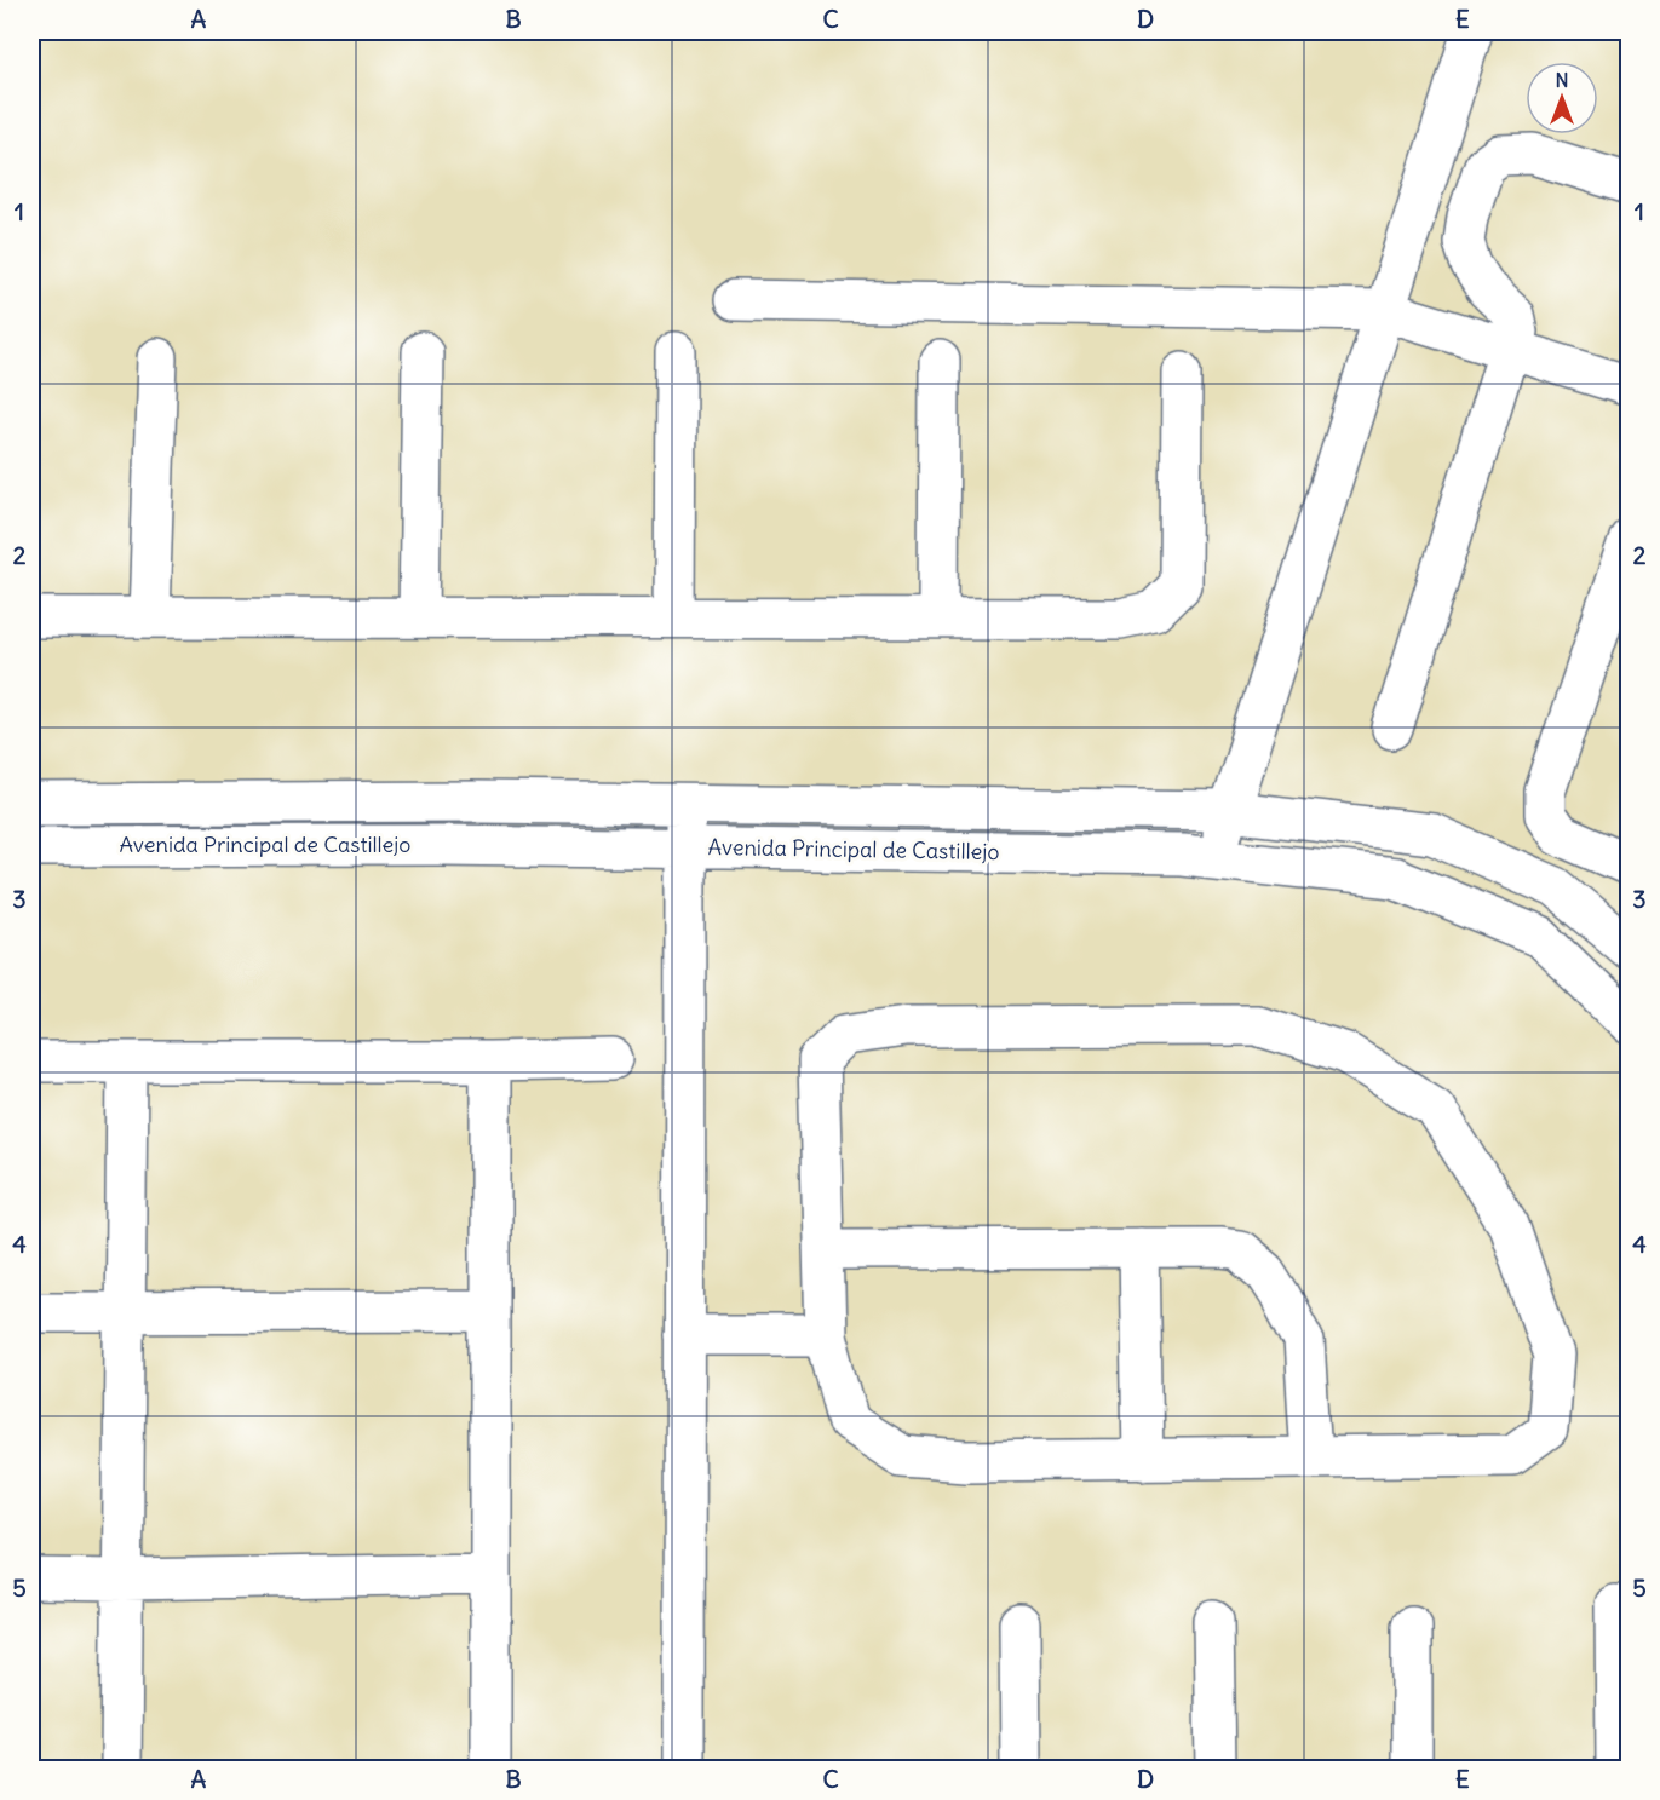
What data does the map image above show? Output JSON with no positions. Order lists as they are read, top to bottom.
{
  "streets": {
    "street": ["Avenida Principal de Castillejo"]
  },
  "north": "top",
  "grid": {
    "columns": [
      "A",
      "B",
      "C",
      "D",
      "E"
    ],
    "rows": [
      "1",
      "2",
      "3",
      "4",
      "5"
    ]
  }
}
